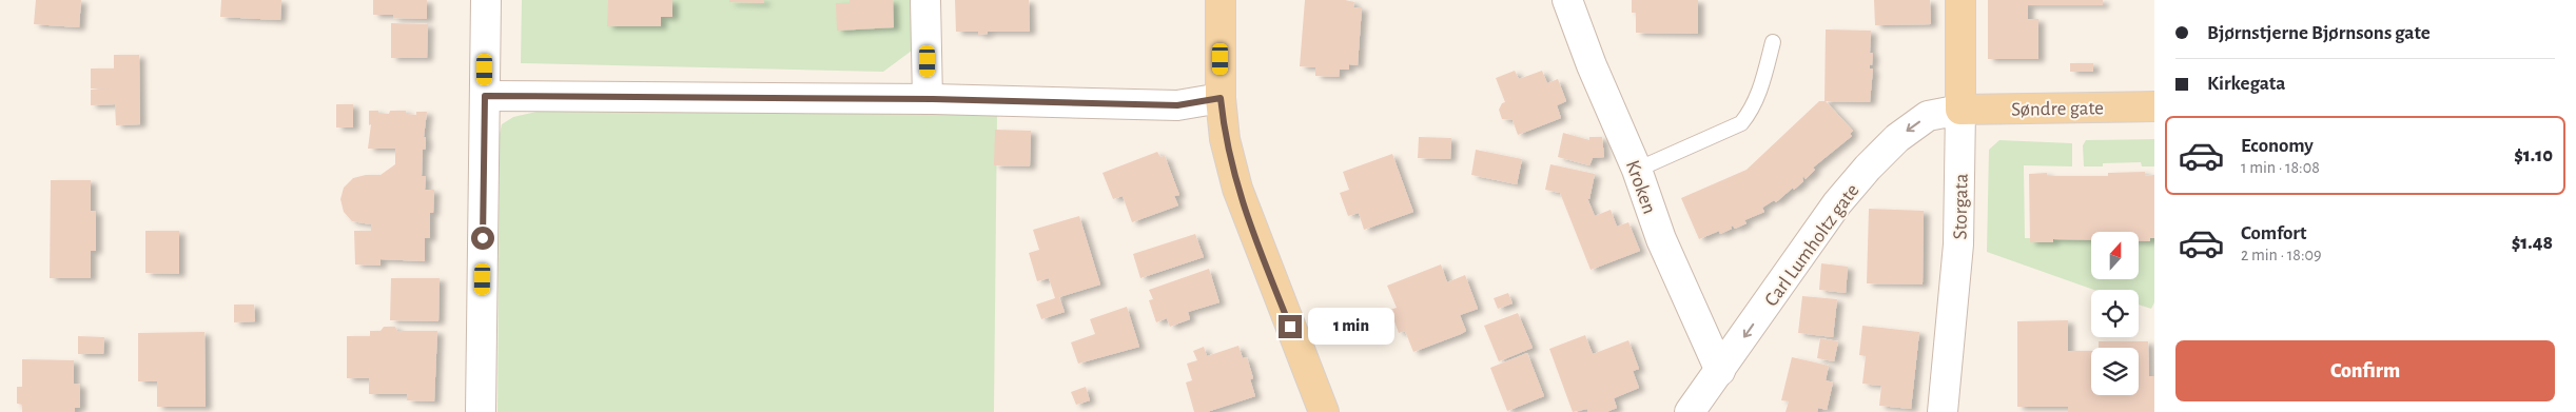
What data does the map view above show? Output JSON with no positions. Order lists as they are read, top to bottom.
{
  "streets": {
    "main road": ["Søndre gate", "Storgata"],
    "street": ["Kroken", "Carl Lumholtz gate"]
  },
  "crossings": [
    ["Søndre gate", "Storgata"],
    ["Søndre gate", "Carl Lumholtz gate"],
    ["Kroken", "Carl Lumholtz gate"],
    ["Storgata", "Carl Lumholtz gate"]
  ],
  "one_way": ["Carl Lumholtz gate"],
  "north": "top",
  "page": {
    "banner": ["Bjørnstjerne Bjørnsons gate", "Kirkegata"],
    "list": [
      {
        "name": "Economy",
        "note": "1 min · 18:08",
        "value": "$1.10"
      },
      {
        "name": "Comfort",
        "note": "2 min · 18:09",
        "value": "$1.48"
      }
    ],
    "bubble": "1 min",
    "buttons": "Confirm"
  }
}
